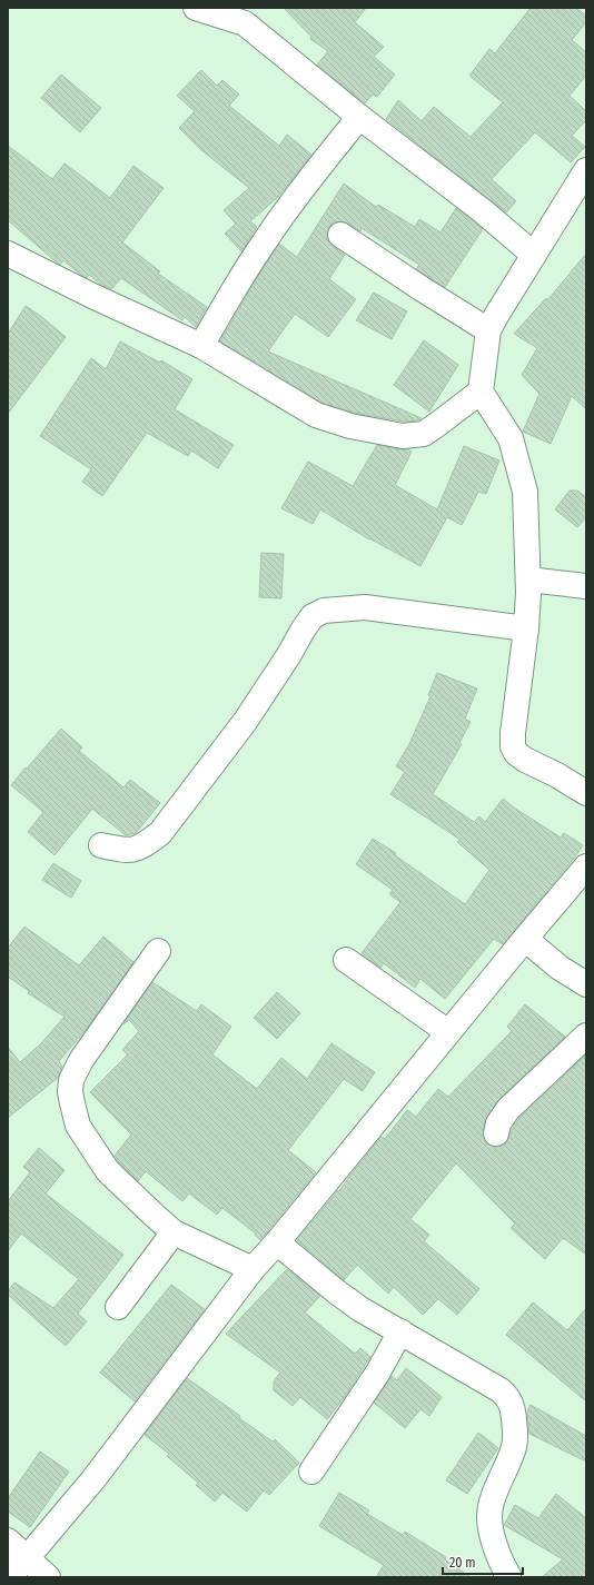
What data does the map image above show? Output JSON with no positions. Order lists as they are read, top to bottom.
{
  "scale_bar": "20 m"
}
